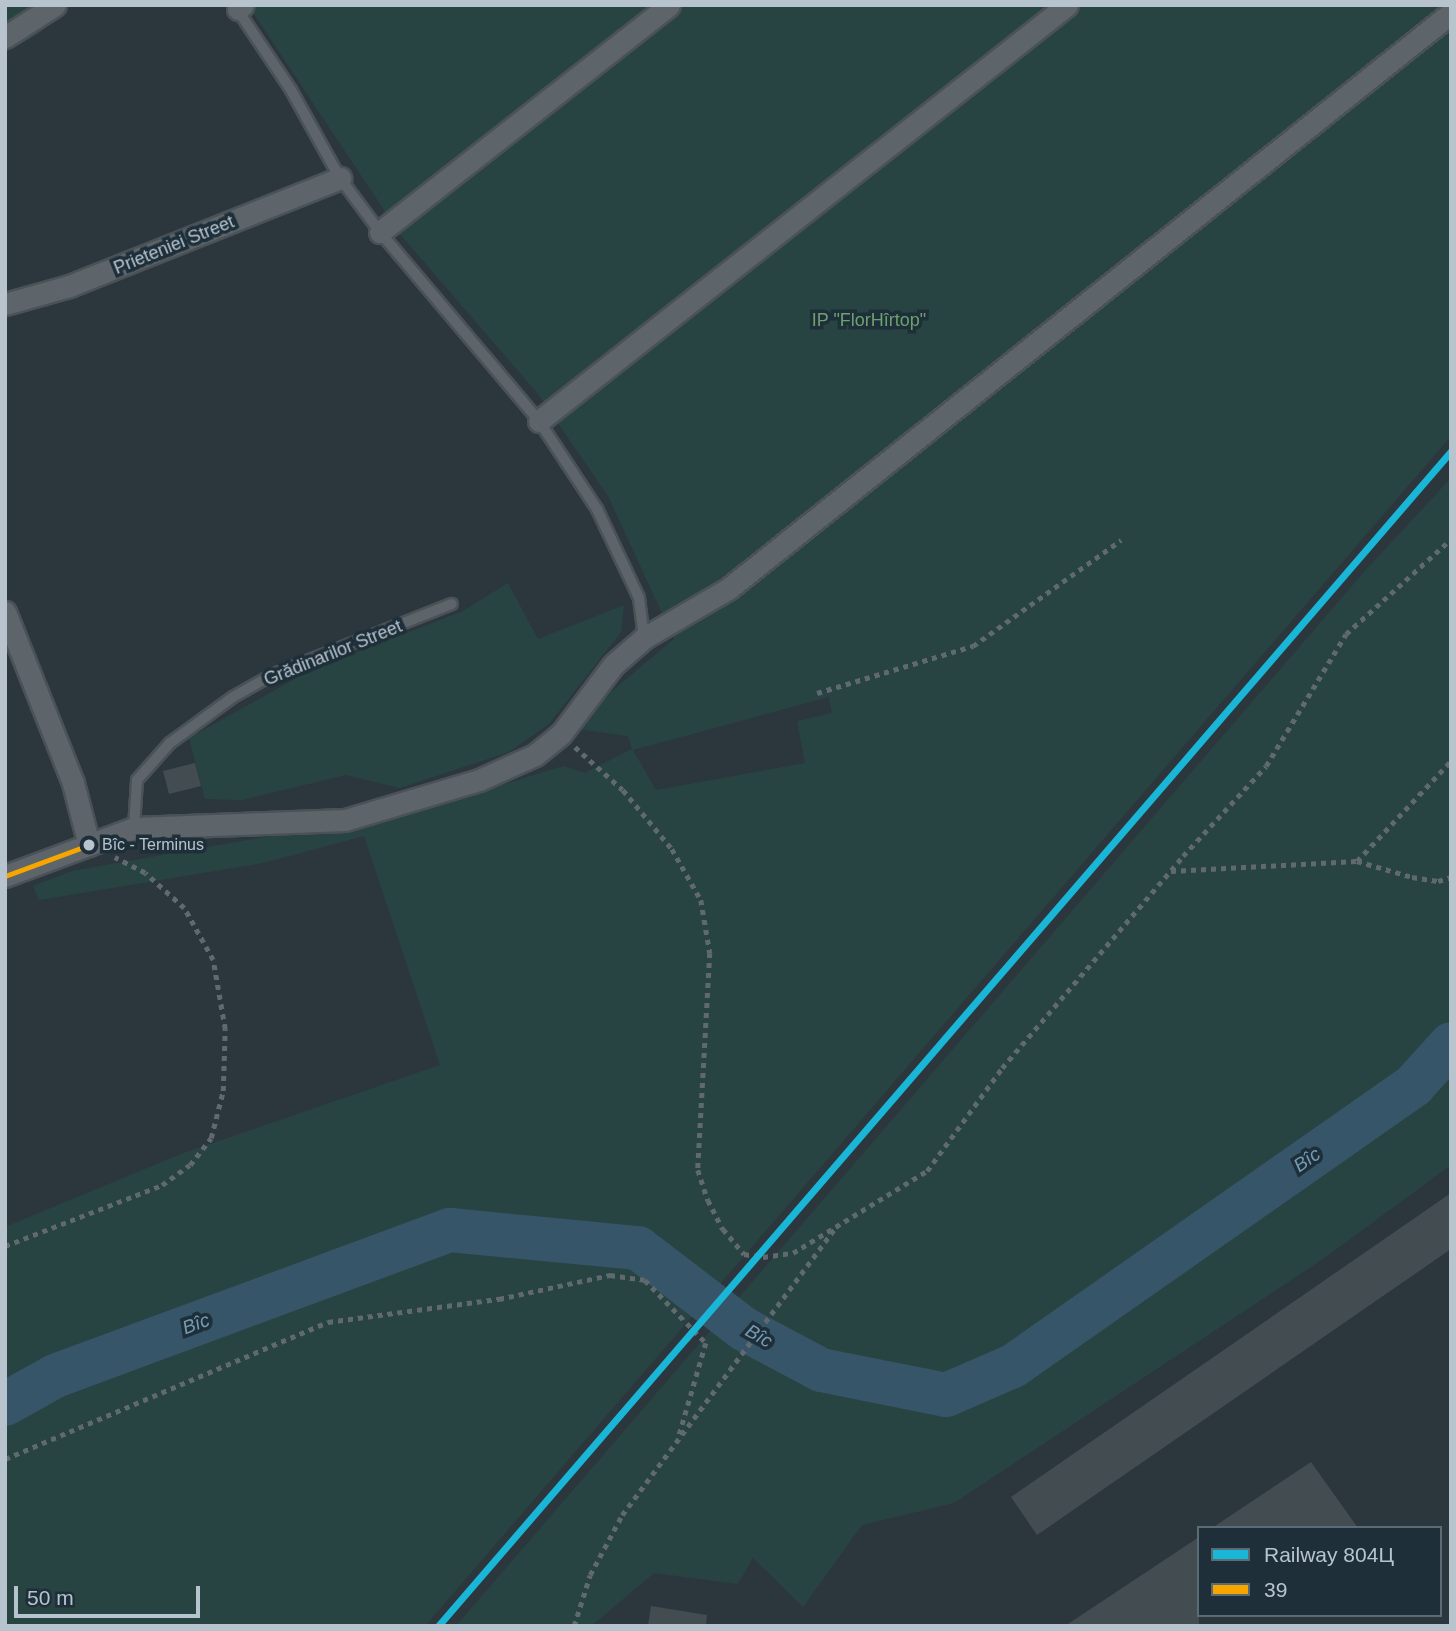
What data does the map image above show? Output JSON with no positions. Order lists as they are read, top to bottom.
{
  "streets": {
    "street": ["Prieteniei Street"],
    "lane": ["Grădinarilor Street"]
  },
  "water": ["Bîc"],
  "parks": ["IP \"FlorHîrtop\""],
  "places": ["Bîc - Terminus"],
  "lines": ["rail line 804Ц", "transit line 39"],
  "legend": ["Railway 804Ц", "39"],
  "scale_bar": "50 m"
}
